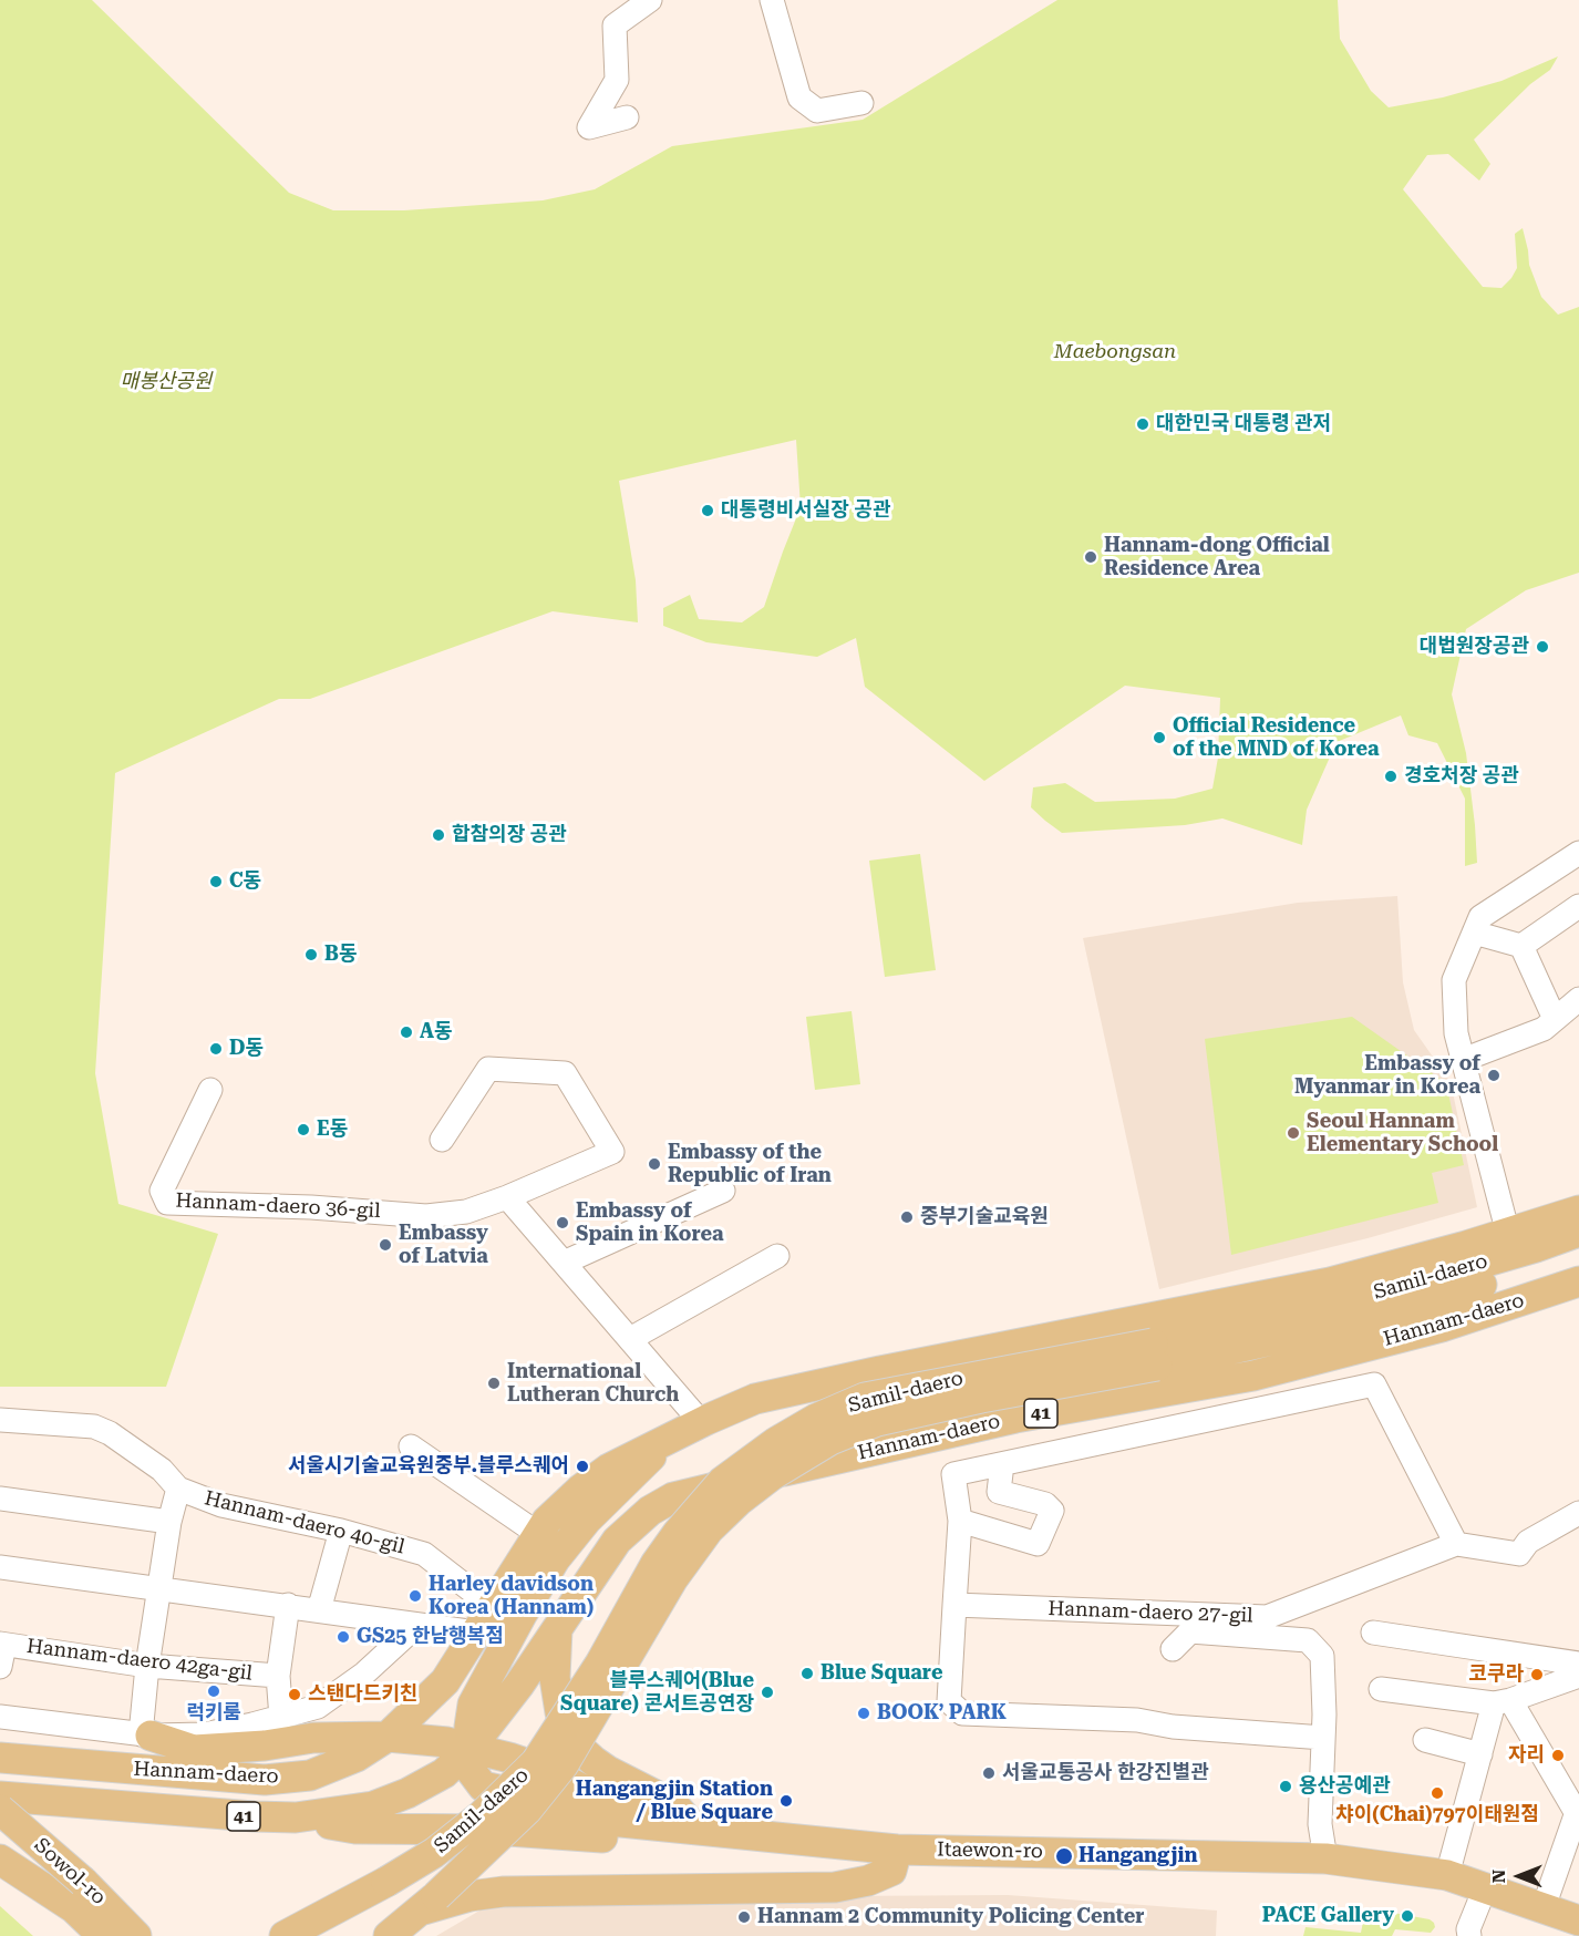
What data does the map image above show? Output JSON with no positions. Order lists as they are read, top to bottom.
{
  "streets": {
    "main road": [
      "Samil-daero",
      "Hannam-daero",
      "41",
      "Itaewon-ro",
      "Sowol-ro"
    ],
    "street": [
      "Hannam-daero 36-gil",
      "Hannam-daero 40-gil",
      "Hannam-daero 27-gil",
      "Hannam-daero 42ga-gil"
    ]
  },
  "crossings": [
    ["Hannam-daero", "Hannam-daero 40-gil"],
    ["Hannam-daero", "Itaewon-ro"]
  ],
  "parks": ["Maebongsan", "매봉산공원"],
  "places": [
    "대한민국 대통령 관저",
    "대통령비서실장 공관",
    "Hannam-dong Official Residence Area",
    "대법원장공관",
    "Official Residence of the MND of Korea",
    "경호처장 공관",
    "합참의장 공관",
    "C동",
    "B동",
    "A동",
    "D동",
    "Embassy of Myanmar in Korea",
    "E동",
    "Seoul Hannam Elementary School",
    "Embassy of the Republic of Iran",
    "중부기술교육원",
    "Embassy of Spain in Korea",
    "Embassy of Latvia",
    "International Lutheran Church",
    "서울시기술교육원중부.블루스퀘어",
    "Harley davidson Korea (Hannam)",
    "GS25 한남행복점",
    "Blue Square",
    "코쿠라",
    "럭키룸",
    "블루스퀘어(Blue Square) 콘서트공연장",
    "스탠다드키친",
    "BOOK’ PARK",
    "자리",
    "서울교통공사 한강진별관",
    "용산공예관",
    "챠이(Chai)797이태원점",
    "Hangangjin Station / Blue Square",
    "Hangangjin",
    "PACE Gallery",
    "Hannam 2 Community Policing Center"
  ],
  "north": "left"
}
